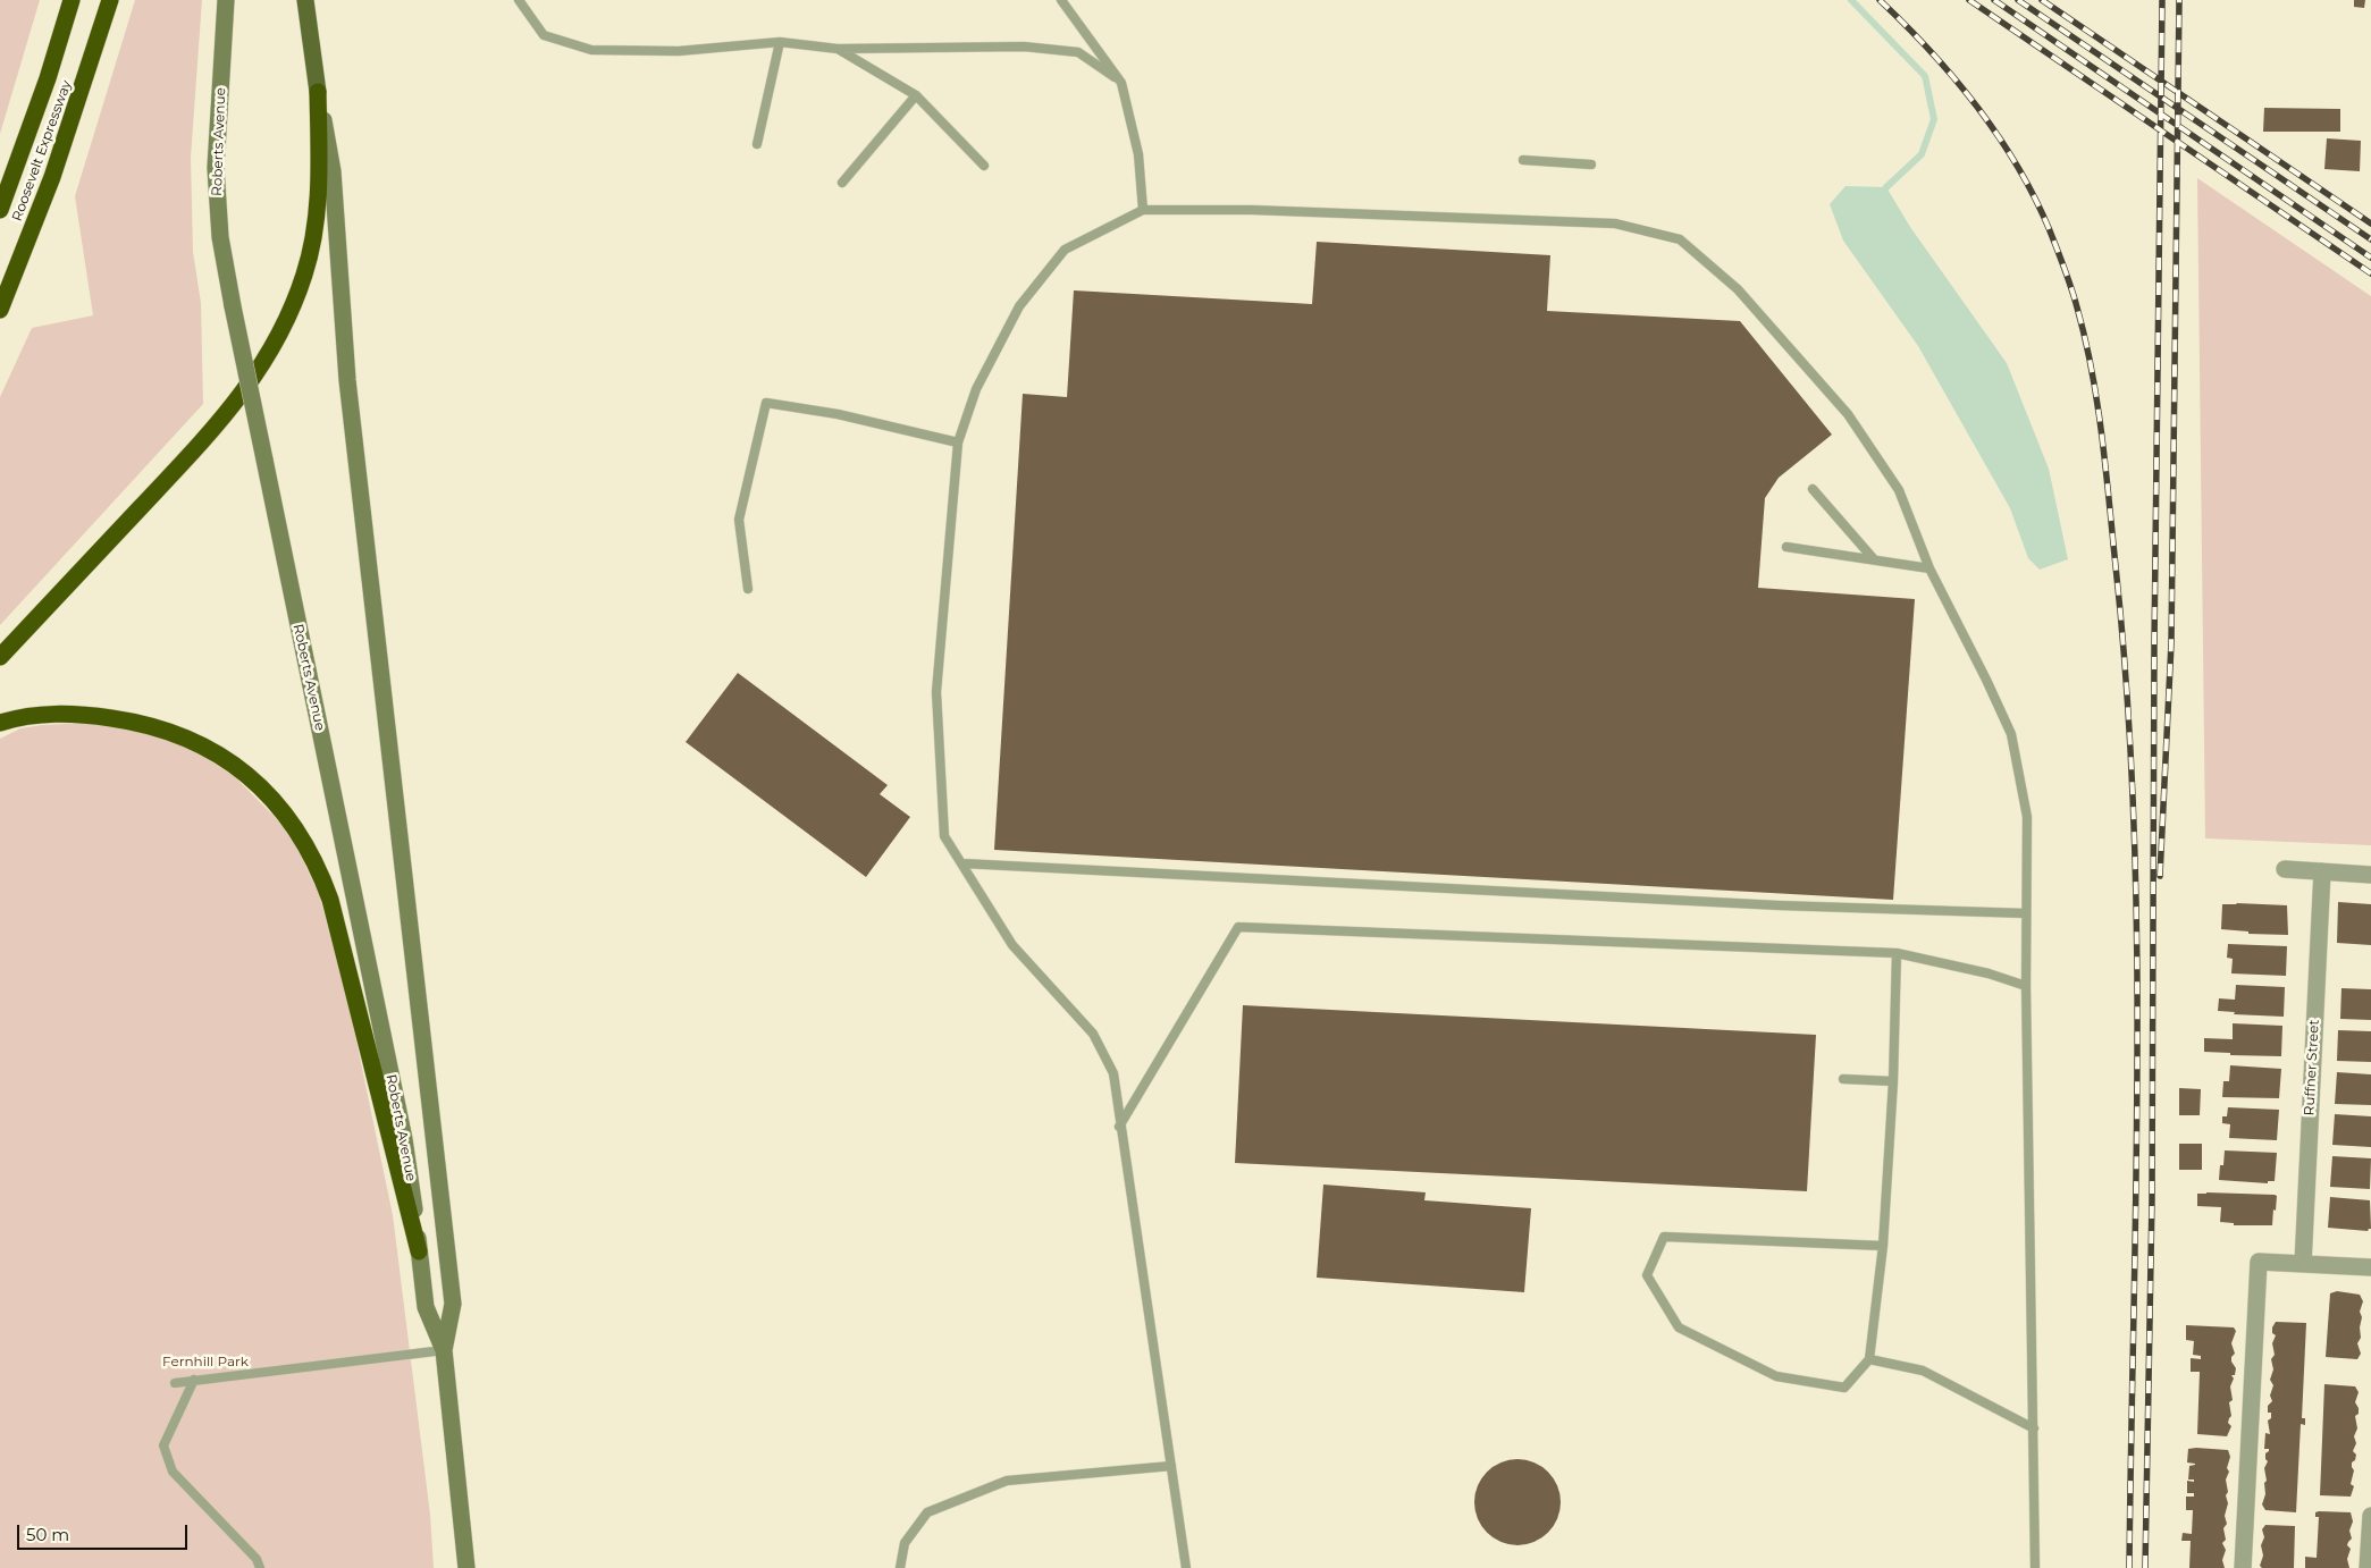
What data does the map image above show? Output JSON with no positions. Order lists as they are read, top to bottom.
{
  "streets": {
    "highway": ["Roosevelt Expressway"],
    "main road": ["Roberts Avenue"],
    "street": ["Ruffner Street"]
  },
  "parks": ["Fernhill Park"],
  "scale_bar": "50 m"
}
